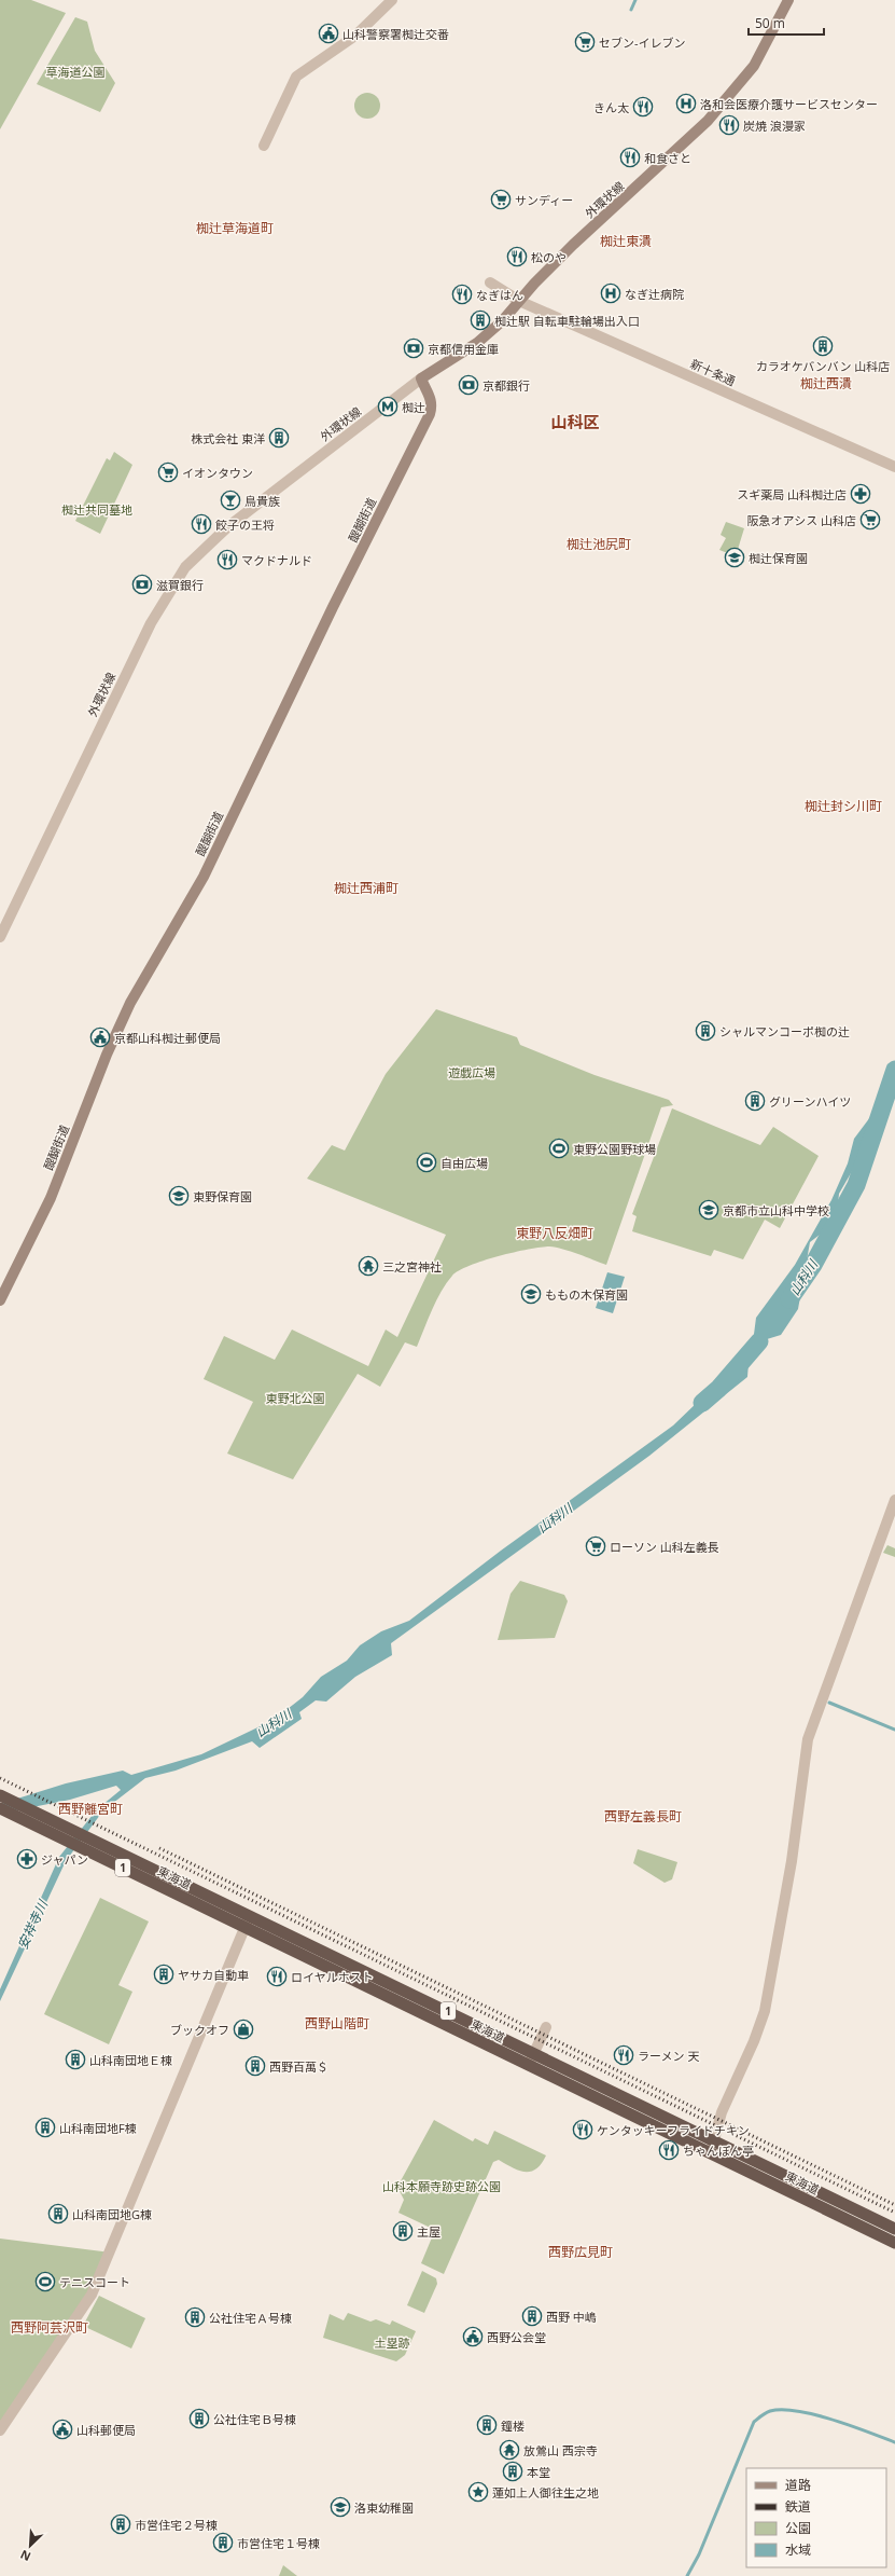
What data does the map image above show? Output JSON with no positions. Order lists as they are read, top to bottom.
{
  "streets": {
    "highway": ["1", "東海道"],
    "main road": ["外環状線", "醍醐街道"],
    "street": ["新十条通"]
  },
  "crossings": [
    ["外環状線", "新十条通"],
    ["外環状線", "醍醐街道"]
  ],
  "districts": [
    "椥辻草海道町",
    "椥辻東潰",
    "椥辻西潰",
    "山科区",
    "椥辻池尻町",
    "椥辻封シ川町",
    "椥辻西浦町",
    "東野八反畑町",
    "西野離宮町",
    "西野左義長町",
    "西野山階町",
    "西野広見町",
    "西野阿芸沢町"
  ],
  "water": ["山科川", "安祥寺川"],
  "parks": [
    "草海道公園",
    "椥辻共同墓地",
    "遊戯広場",
    "東野北公園",
    "山科本願寺跡史跡公園",
    "土塁跡"
  ],
  "places": {
    "public building": [
      "山科警察署椥辻交番",
      "京都山科椥辻郵便局",
      "西野公会堂",
      "山科郵便局"
    ],
    "supermarket": [
      "セブン-イレブン",
      "サンディー",
      "イオンタウン",
      "阪急オアシス 山科店",
      "ローソン 山科左義長"
    ],
    "hospital": ["洛和会医療介護サービスセンター", "なぎ辻病院"],
    "restaurant": [
      "きん太",
      "炭焼 浪漫家",
      "和食さと",
      "松のや",
      "なぎはん",
      "餃子の王将",
      "マクドナルド",
      "ロイヤルホスト",
      "ラーメン 天",
      "ケンタッキーフライドチキン",
      "ちゃんぽん亭"
    ],
    "building": [
      "椥辻駅 自転車駐輪場出入口",
      "カラオケバンバン 山科店",
      "株式会社 東洋",
      "シャルマンコーポ椥の辻",
      "グリーンハイツ",
      "ヤサカ自動車",
      "山科南団地Ｅ棟",
      "西野百萬＄",
      "山科南団地F棟",
      "山科南団地G棟",
      "主屋",
      "西野 中嶋",
      "公社住宅Ａ号棟",
      "公社住宅Ｂ号棟",
      "鐘楼",
      "本堂",
      "市営住宅２号棟",
      "市営住宅１号棟"
    ],
    "bank": ["京都信用金庫", "京都銀行", "滋賀銀行"],
    "metro station": ["椥辻"],
    "pharmacy": ["スギ薬局 山科椥辻店", "ジャパン"],
    "bar": ["鳥貴族"],
    "school or university": [
      "椥辻保育園",
      "東野保育園",
      "京都市立山科中学校",
      "ももの木保育園",
      "洛東幼稚園"
    ],
    "sports": ["東野公園野球場", "自由広場", "テニスコート"],
    "temple": ["三之宮神社", "放鶯山 西宗寺"],
    "shop": ["ブックオフ"],
    "place": ["蓮如上人御往生之地"]
  },
  "legend": [
    "道路",
    "鉄道",
    "公園",
    "水域"
  ],
  "scale_bar": "50 m",
  "north": "bottom left"
}
